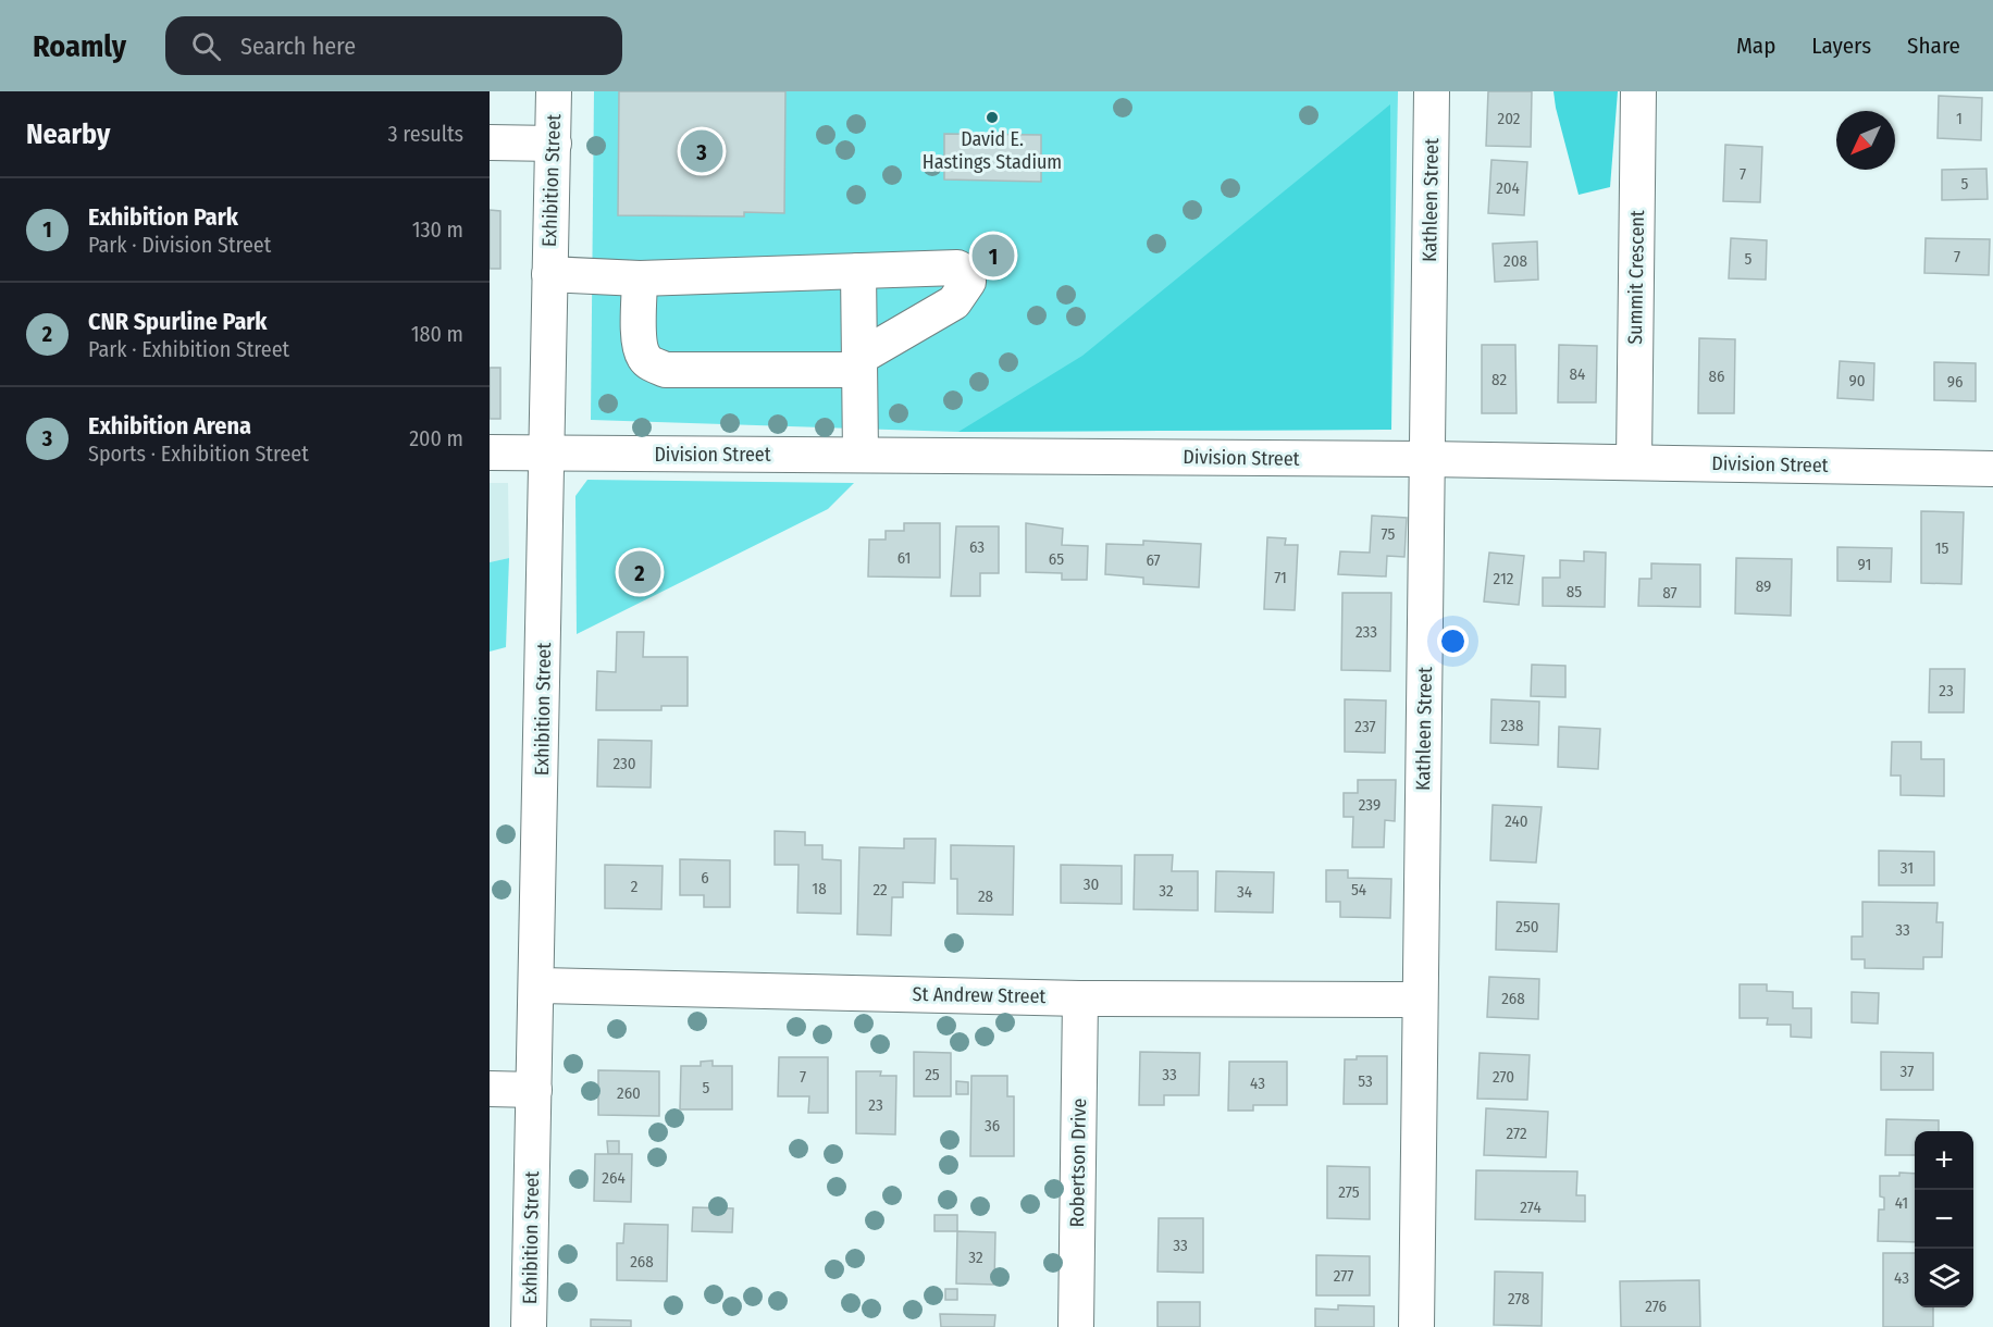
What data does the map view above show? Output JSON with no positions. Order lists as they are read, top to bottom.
{
  "streets": {
    "street": [
      "Exhibition Street",
      "Kathleen Street",
      "Summit Crescent",
      "Division Street",
      "St Andrew Street",
      "Robertson Drive"
    ]
  },
  "crossings": [
    ["Exhibition Street", "Division Street"],
    ["Exhibition Street", "St Andrew Street"],
    ["Kathleen Street", "Division Street"],
    ["Kathleen Street", "St Andrew Street"],
    ["Summit Crescent", "Division Street"],
    ["St Andrew Street", "Robertson Drive"]
  ],
  "places": ["David E. Hastings Stadium"],
  "house_numbers": [
    "202",
    "1",
    "7",
    "5",
    "204",
    "7",
    "5",
    "208",
    "84",
    "86",
    "82",
    "90",
    "96",
    "75",
    "63",
    "15",
    "61",
    "65",
    "67",
    "91",
    "71",
    "212",
    "89",
    "85",
    "87",
    "233",
    "23",
    "238",
    "237",
    "230",
    "239",
    "240",
    "31",
    "6",
    "30",
    "2",
    "18",
    "22",
    "54",
    "32",
    "34",
    "28",
    "250",
    "33",
    "268",
    "37",
    "25",
    "33",
    "7",
    "270",
    "53",
    "43",
    "5",
    "260",
    "23",
    "36",
    "272",
    "264",
    "275",
    "41",
    "274",
    "33",
    "32",
    "268",
    "277",
    "43",
    "278",
    "276"
  ],
  "north": "bottom left",
  "page": {
    "header": "Roamly",
    "search": "Search here",
    "nav": ["Map", "Layers", "Share"],
    "heading": ["Nearby", "3 results"],
    "pins": ["3", "1", "2"],
    "list": [
      {
        "mark": "1",
        "name": "Exhibition Park",
        "note": "Park · Division Street",
        "value": "130 m"
      },
      {
        "mark": "2",
        "name": "CNR Spurline Park",
        "note": "Park · Exhibition Street",
        "value": "180 m"
      },
      {
        "mark": "3",
        "name": "Exhibition Arena",
        "note": "Sports · Exhibition Street",
        "value": "200 m"
      }
    ],
    "map_buttons": ["+", "−"]
  }
}
